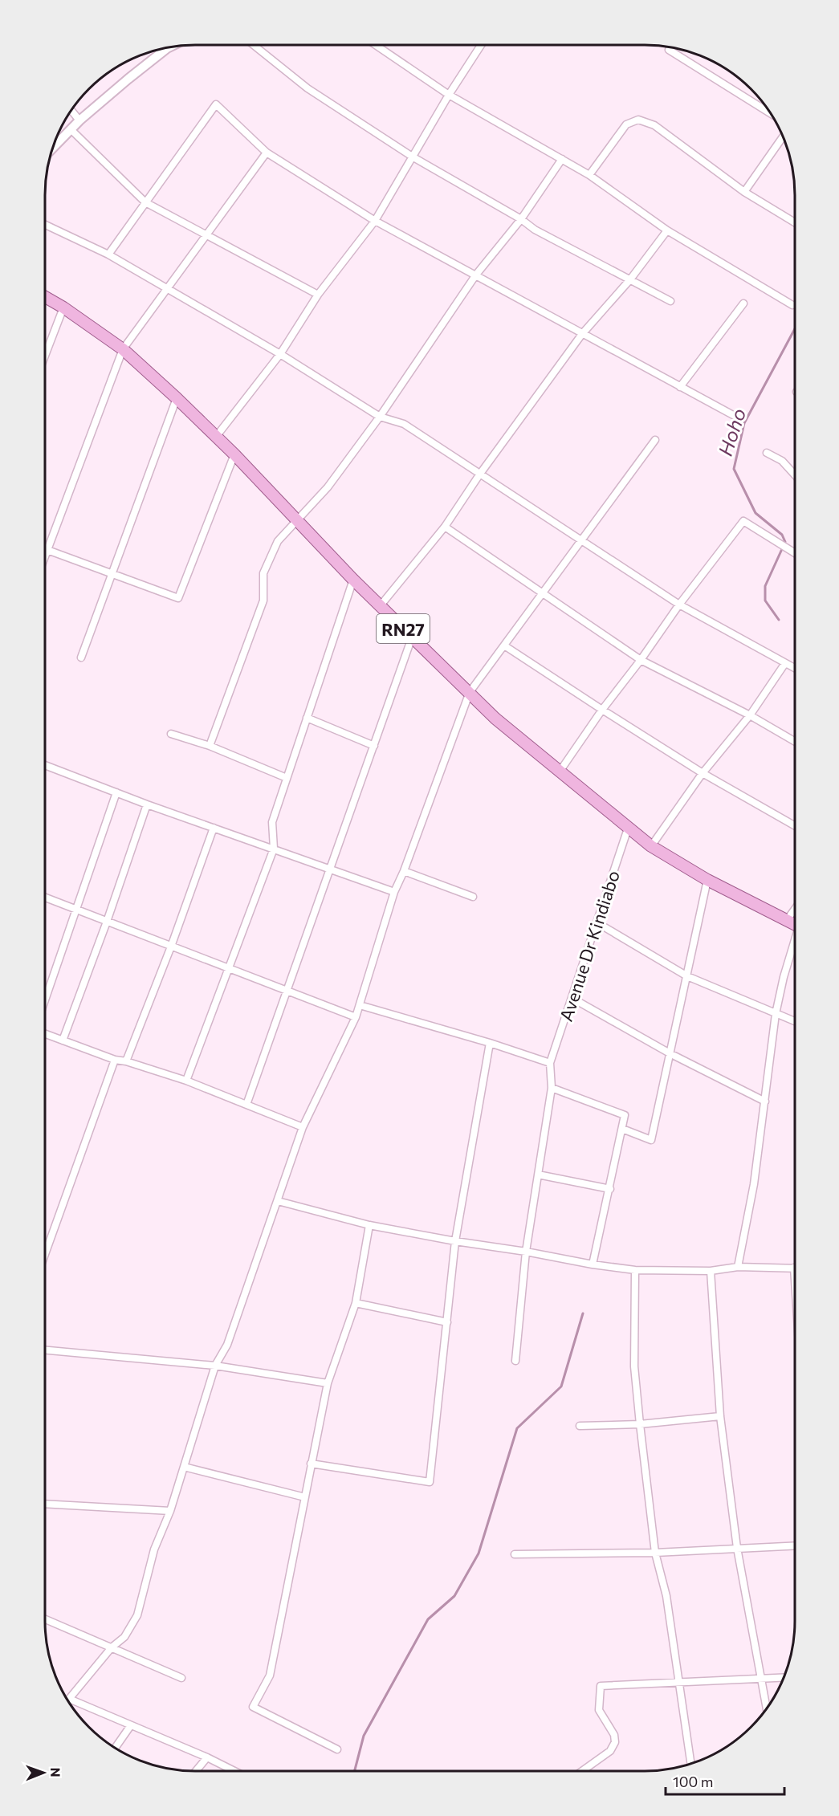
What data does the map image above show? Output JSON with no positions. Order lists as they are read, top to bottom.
{
  "streets": {
    "main road": ["RN27"],
    "street": ["Avenue Dr Kindiabo"]
  },
  "crossings": [
    ["RN27", "Avenue Dr Kindiabo"]
  ],
  "water": ["Hoho"],
  "scale_bar": "100 m",
  "north": "right"
}
